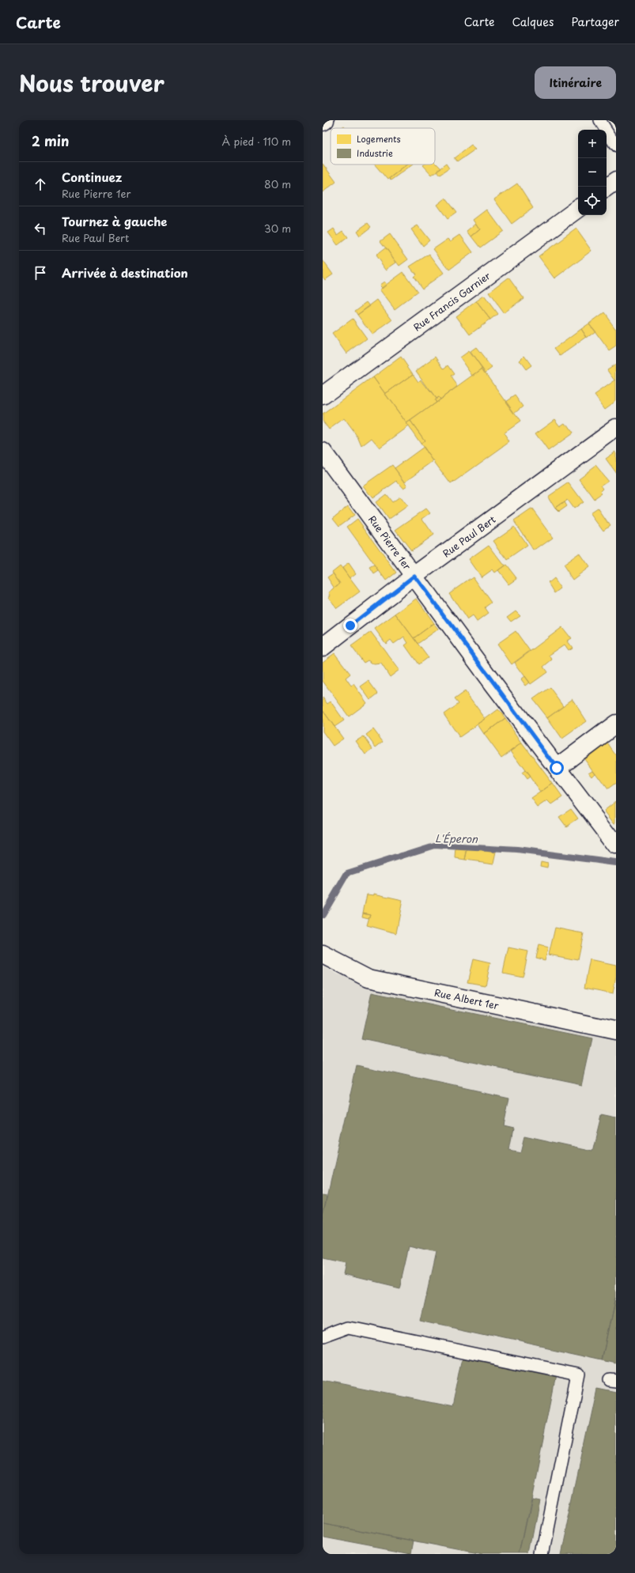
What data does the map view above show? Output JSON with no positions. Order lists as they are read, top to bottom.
{
  "streets": {
    "street": [
      "Rue Francis Garnier",
      "Rue Paul Bert",
      "Rue Pierre 1er",
      "Rue Albert 1er"
    ]
  },
  "crossings": [
    ["Rue Paul Bert", "Rue Pierre 1er"]
  ],
  "water": ["L'Éperon"],
  "legend": ["Logements", "Industrie"],
  "page": {
    "header": "Carte",
    "nav": ["Carte", "Calques", "Partager"],
    "title": "Nous trouver",
    "buttons": "Itinéraire",
    "heading": ["2 min", "À pied · 110 m"],
    "map_buttons": ["+", "−"],
    "list": [
      ["Continuez", "Rue Pierre 1er", "80 m"],
      ["Tournez à gauche", "Rue Paul Bert", "30 m"],
      "Arrivée à destination"
    ]
  }
}
